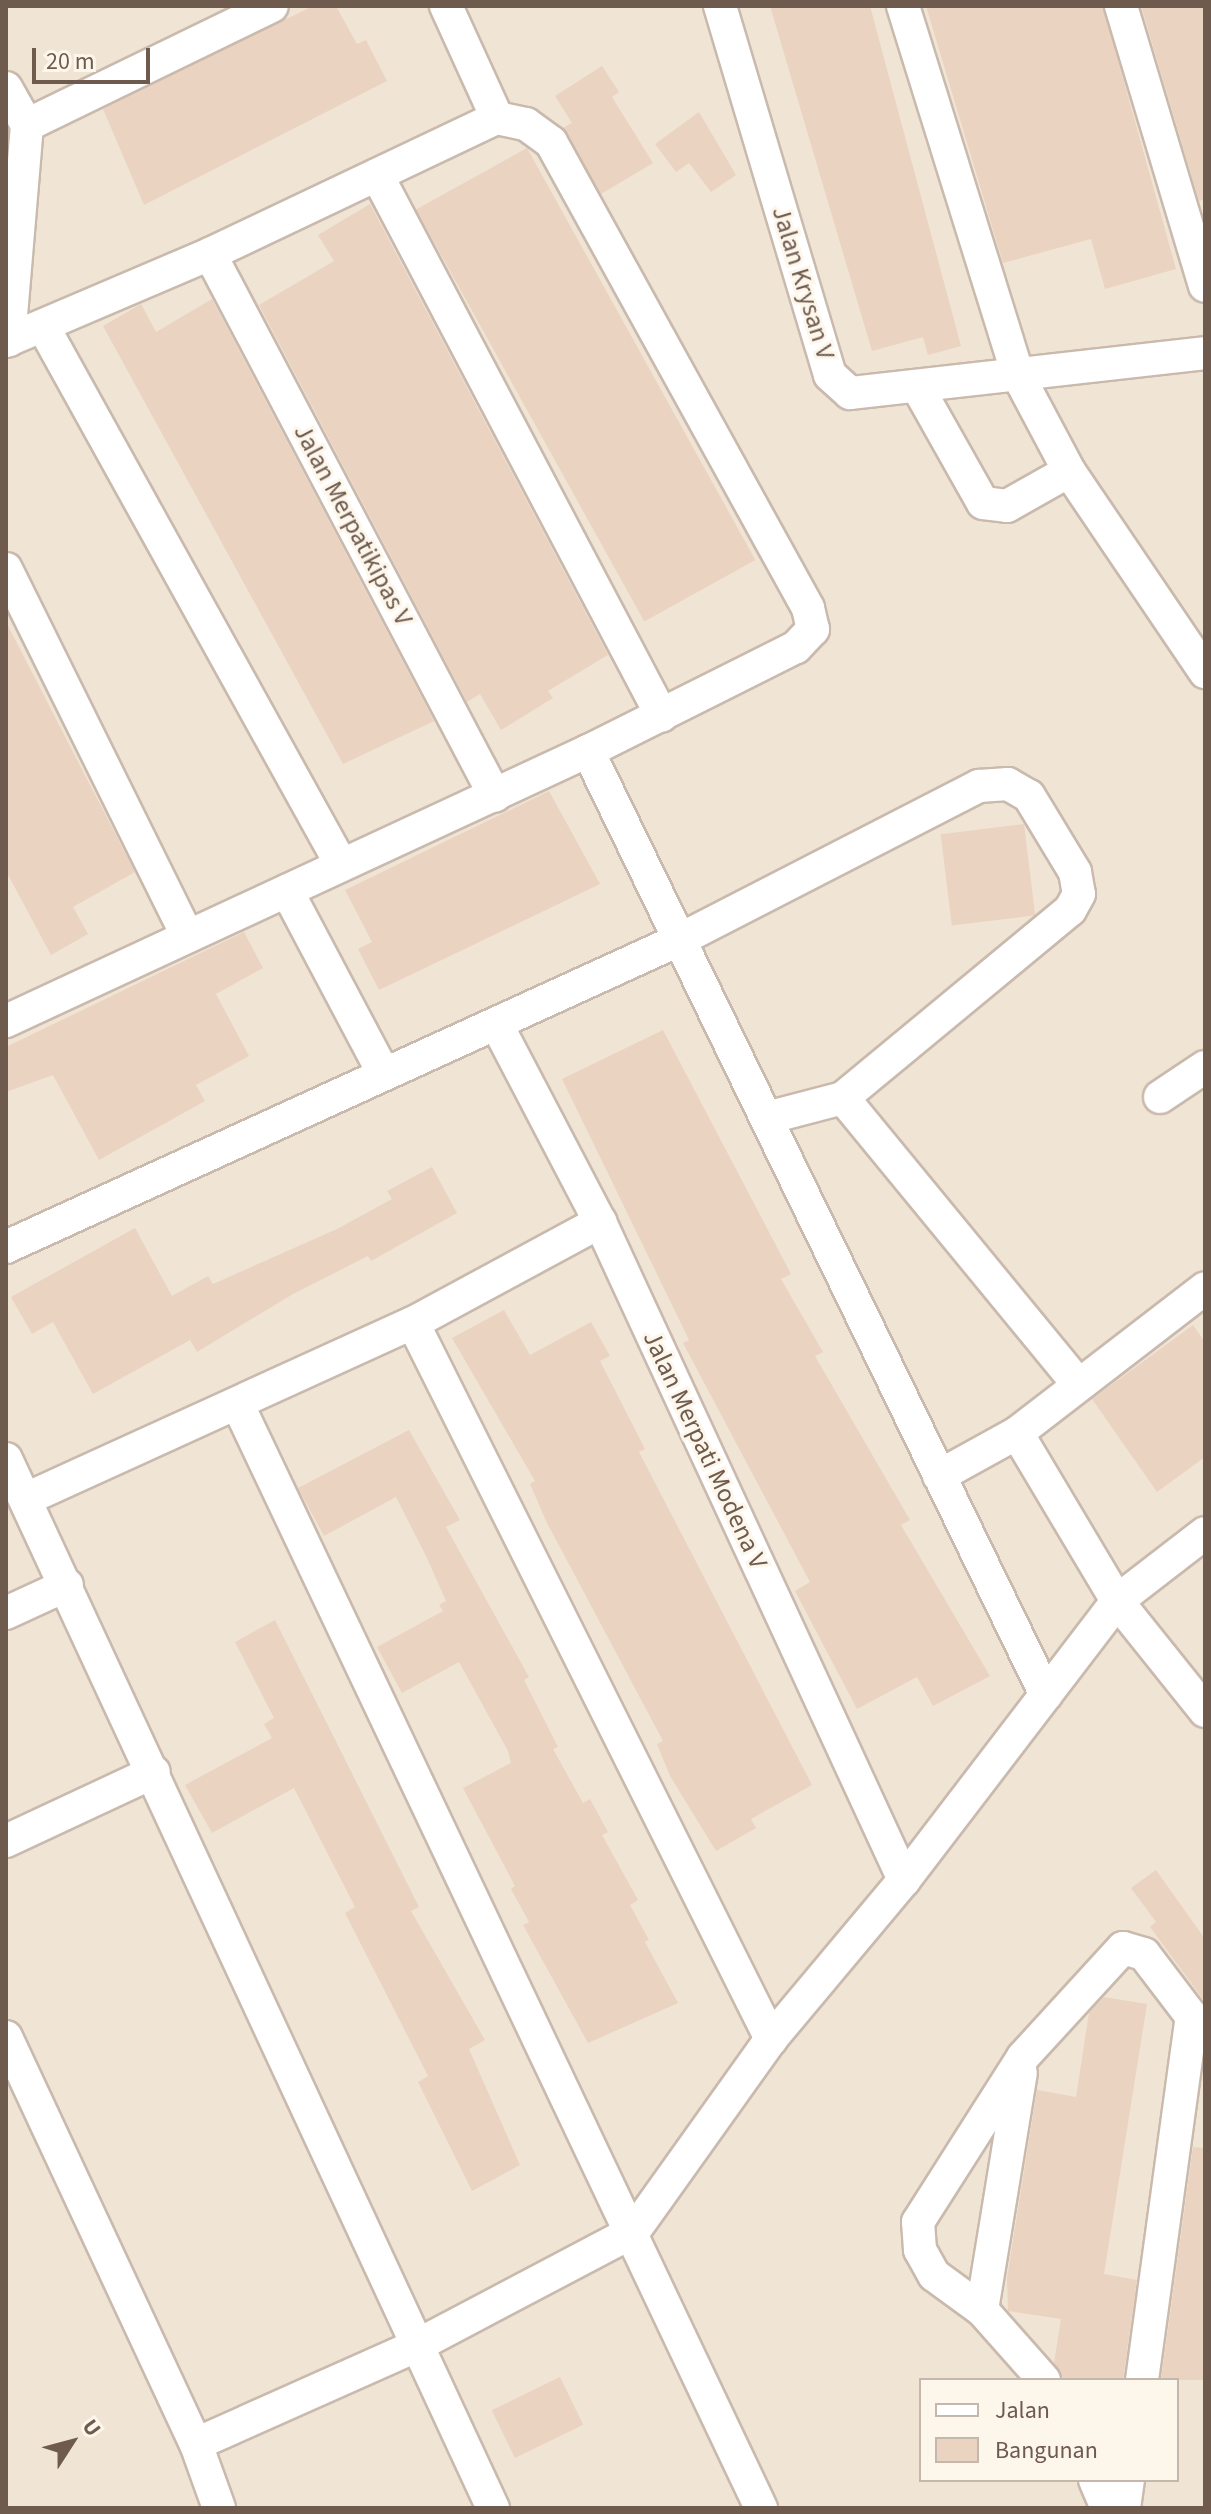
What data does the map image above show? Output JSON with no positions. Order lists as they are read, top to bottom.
{
  "streets": {
    "street": ["Jalan Krysan V", "Jalan Merpatikipas V", "Jalan Merpati Modena V"]
  },
  "legend": ["Jalan", "Bangunan"],
  "scale_bar": "20 m",
  "north": "top right"
}
